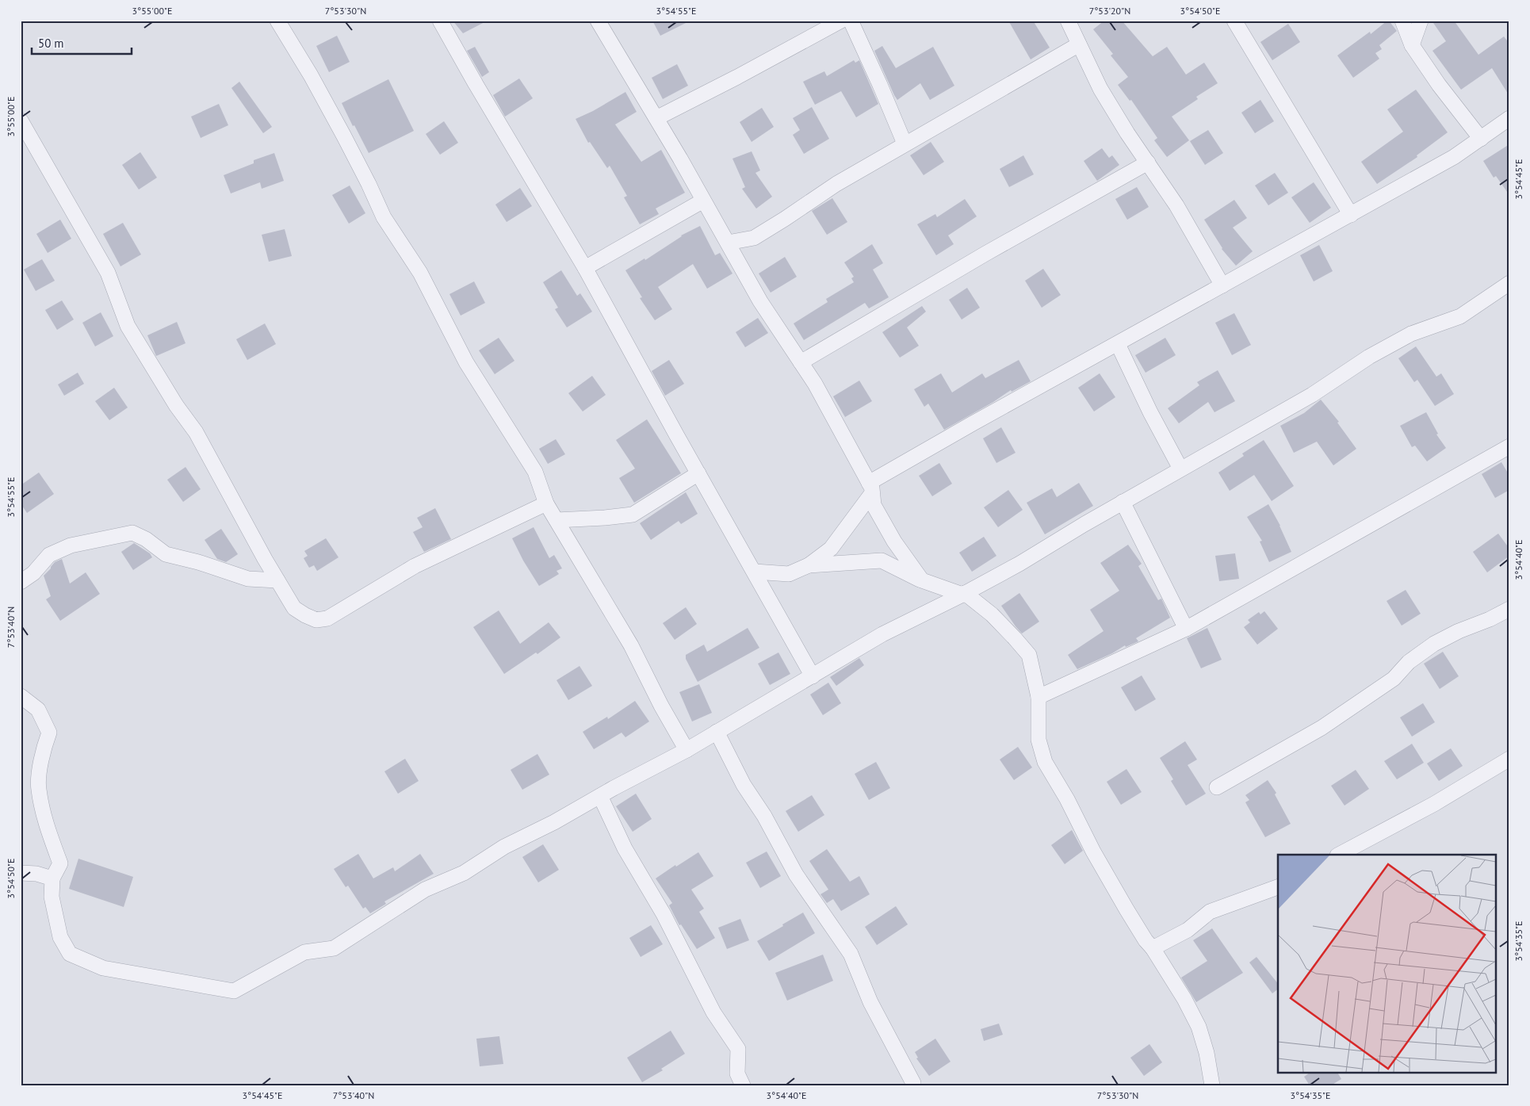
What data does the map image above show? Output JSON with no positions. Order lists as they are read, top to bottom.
{
  "scale_bar": "50 m",
  "coordinates": [
    "3°55'00\"E",
    "7°53'30\"N",
    "3°54'55\"E",
    "7°53'20\"N",
    "3°54'50\"E",
    "3°54'45\"E",
    "3°54'40\"E",
    "7°53'40\"N",
    "3°54'35\"E"
  ]
}
